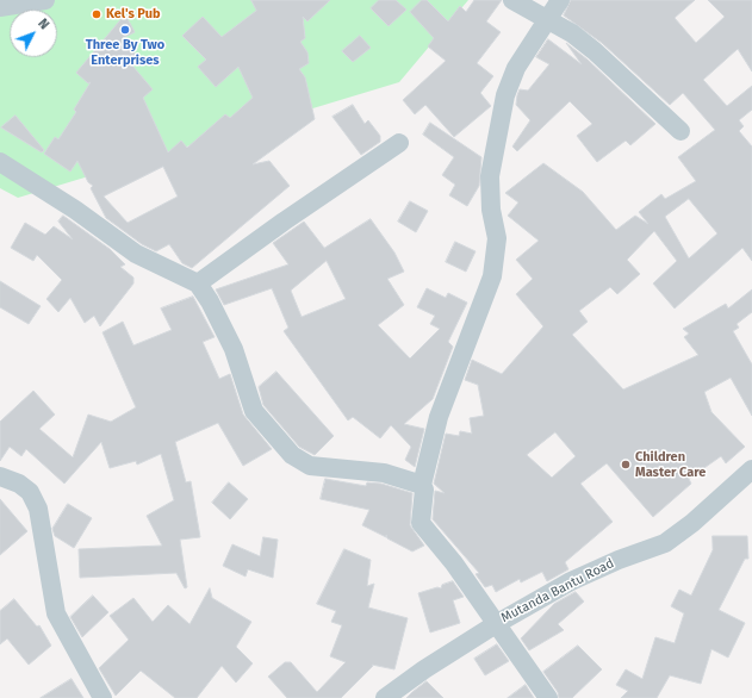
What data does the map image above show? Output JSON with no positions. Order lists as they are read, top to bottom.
{
  "streets": {
    "street": ["Mutanda Bantu Road"]
  },
  "places": ["Kel's Pub", "Three By Two Enterprises", "Children Master Care"],
  "north": "top right"
}
